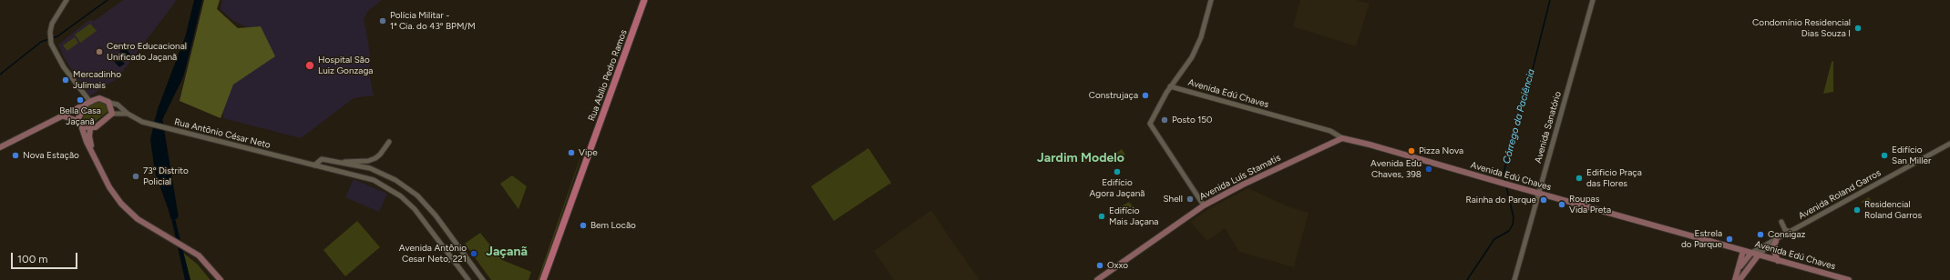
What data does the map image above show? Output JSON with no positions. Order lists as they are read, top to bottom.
{
  "streets": {
    "main road": [
      "Rua Abílio Pedro Ramos",
      "Avenida Edú Chaves",
      "Avenida Luís Stamatis",
      "Avenida Roland Garros"
    ],
    "street": ["Avenida Sanatório", "Rua Antônio César Neto"]
  },
  "crossings": [
    ["Avenida Edú Chaves", "Avenida Sanatório"],
    ["Avenida Edú Chaves", "Avenida Luís Stamatis"],
    ["Avenida Edú Chaves", "Avenida Roland Garros"]
  ],
  "districts": ["Jardim Modelo", "Jaçanã"],
  "water": ["Córrego da Paciência"],
  "places": [
    "Polícia Militar - 1ª Cia. do 43º BPM/M",
    "Condomínio Residencial Dias Souza I",
    "Centro Educacional Unificado Jaçanã",
    "Hospital São Luiz Gonzaga",
    "Mercadinho Julimais",
    "Construjaça",
    "Bella Casa Jaçanã",
    "Posto 150",
    "Pizza Nova",
    "Vipe",
    "Nova Estação",
    "Edifício San Miller",
    "Avenida Edu Chaves, 398",
    "Edifício Agora Jaçanã",
    "73º Distrito Policial",
    "Edificio Praça das Flores",
    "Shell",
    "Rainha do Parque",
    "Roupas Vida Preta",
    "Residencial Roland Garros",
    "Edifício Mais Jaçana",
    "Bem Locão",
    "Consigaz",
    "Estrela do Parque",
    "Avenida Antônio Cesar Neto, 221",
    "Oxxo"
  ],
  "scale_bar": "100 m"
}
